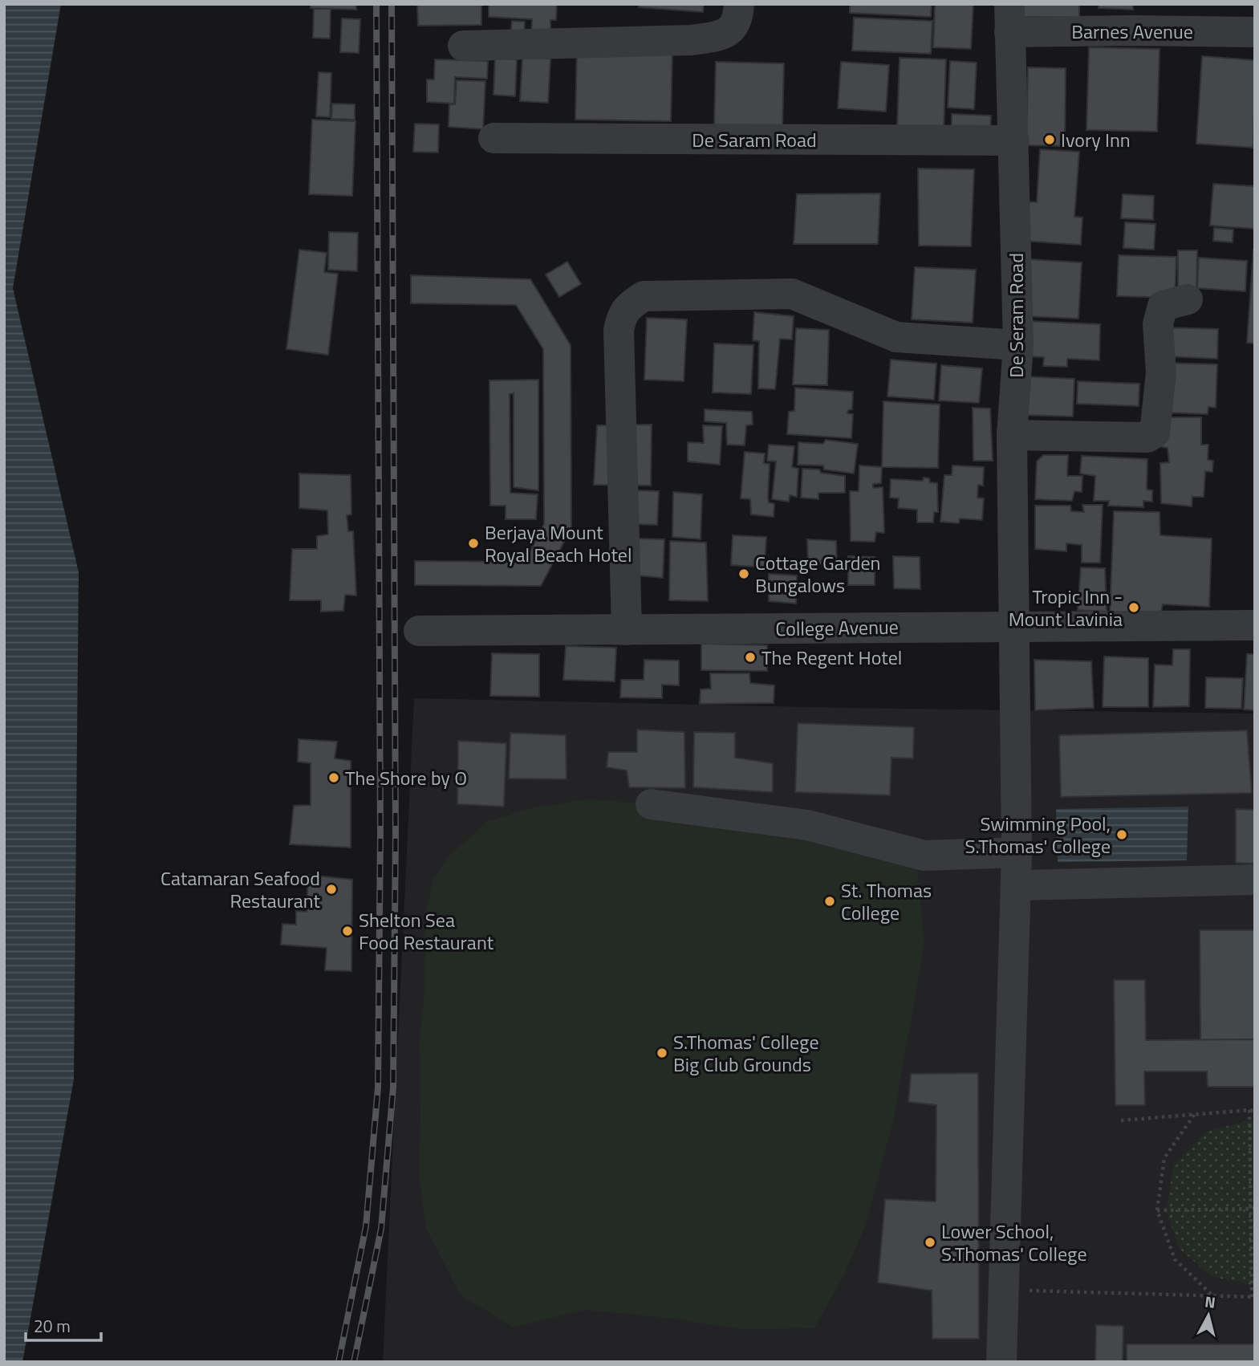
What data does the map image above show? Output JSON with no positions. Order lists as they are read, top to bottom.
{
  "streets": {
    "street": [
      "Barnes Avenue",
      "De Saram Road",
      "De Seram Road",
      "College Avenue"
    ]
  },
  "crossings": [
    ["Barnes Avenue", "De Seram Road"],
    ["De Saram Road", "De Seram Road"],
    ["De Seram Road", "College Avenue"]
  ],
  "places": [
    "Ivory Inn",
    "Berjaya Mount Royal Beach Hotel",
    "Cottage Garden Bungalows",
    "Tropic Inn - Mount Lavinia",
    "The Regent Hotel",
    "The Shore by O",
    "Swimming Pool, S.Thomas' College",
    "Catamaran Seafood Restaurant",
    "St. Thomas College",
    "Shelton Sea Food Restaurant",
    "S.Thomas' College Big Club Grounds",
    "Lower School, S.Thomas' College"
  ],
  "scale_bar": "20 m",
  "north": "top"
}
